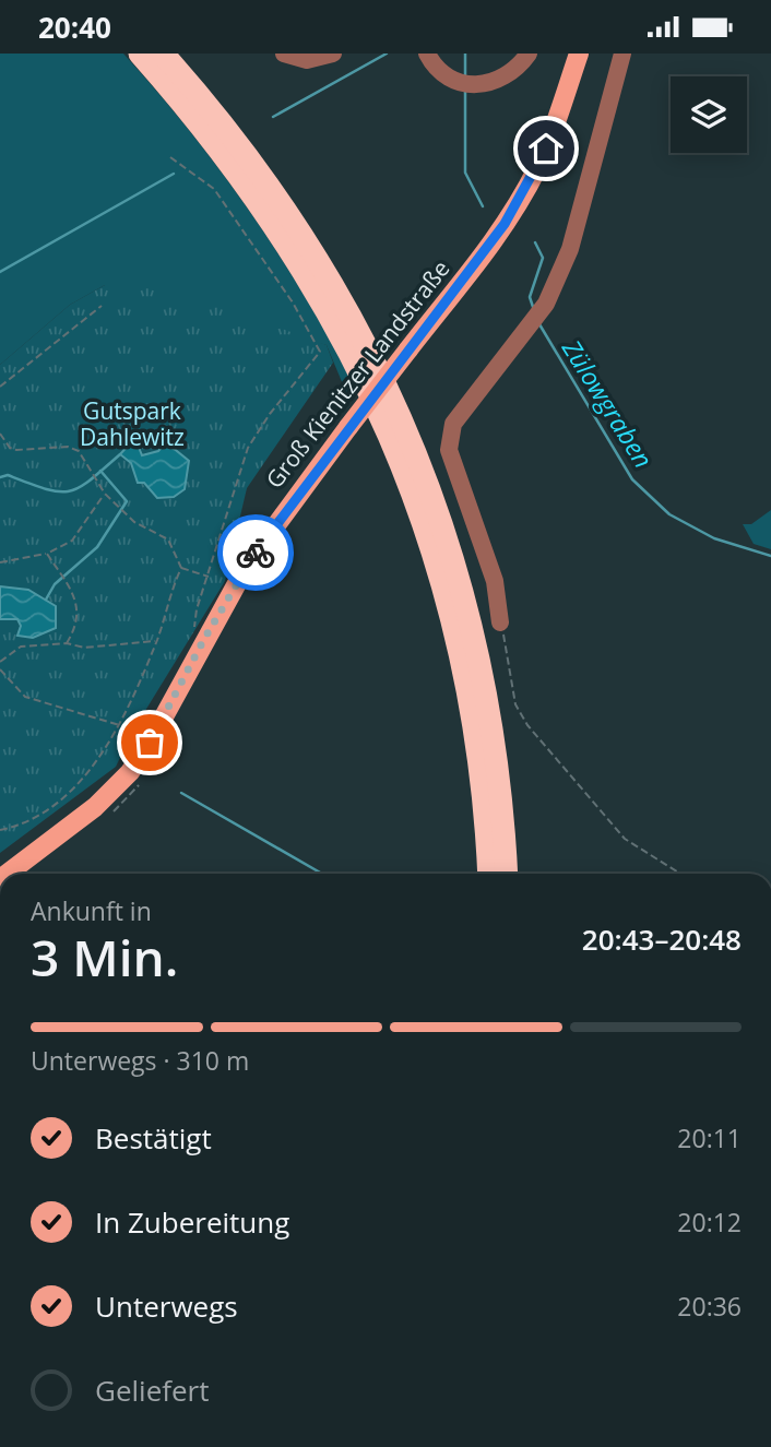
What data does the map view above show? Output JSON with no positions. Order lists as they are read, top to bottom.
{
  "streets": {
    "main road": ["Groß Kienitzer Landstraße"]
  },
  "water": ["Zülowgraben"],
  "parks": ["Gutspark Dahlewitz"],
  "page": {
    "status": "20:40",
    "heading": ["3 Min.", "Ankunft in", "20:43–20:48"],
    "bar": "Unterwegs · 310 m",
    "list": [
      ["Bestätigt", "20:11"],
      ["In Zubereitung", "20:12"],
      ["Unterwegs", "20:36"],
      "Geliefert"
    ]
  }
}
